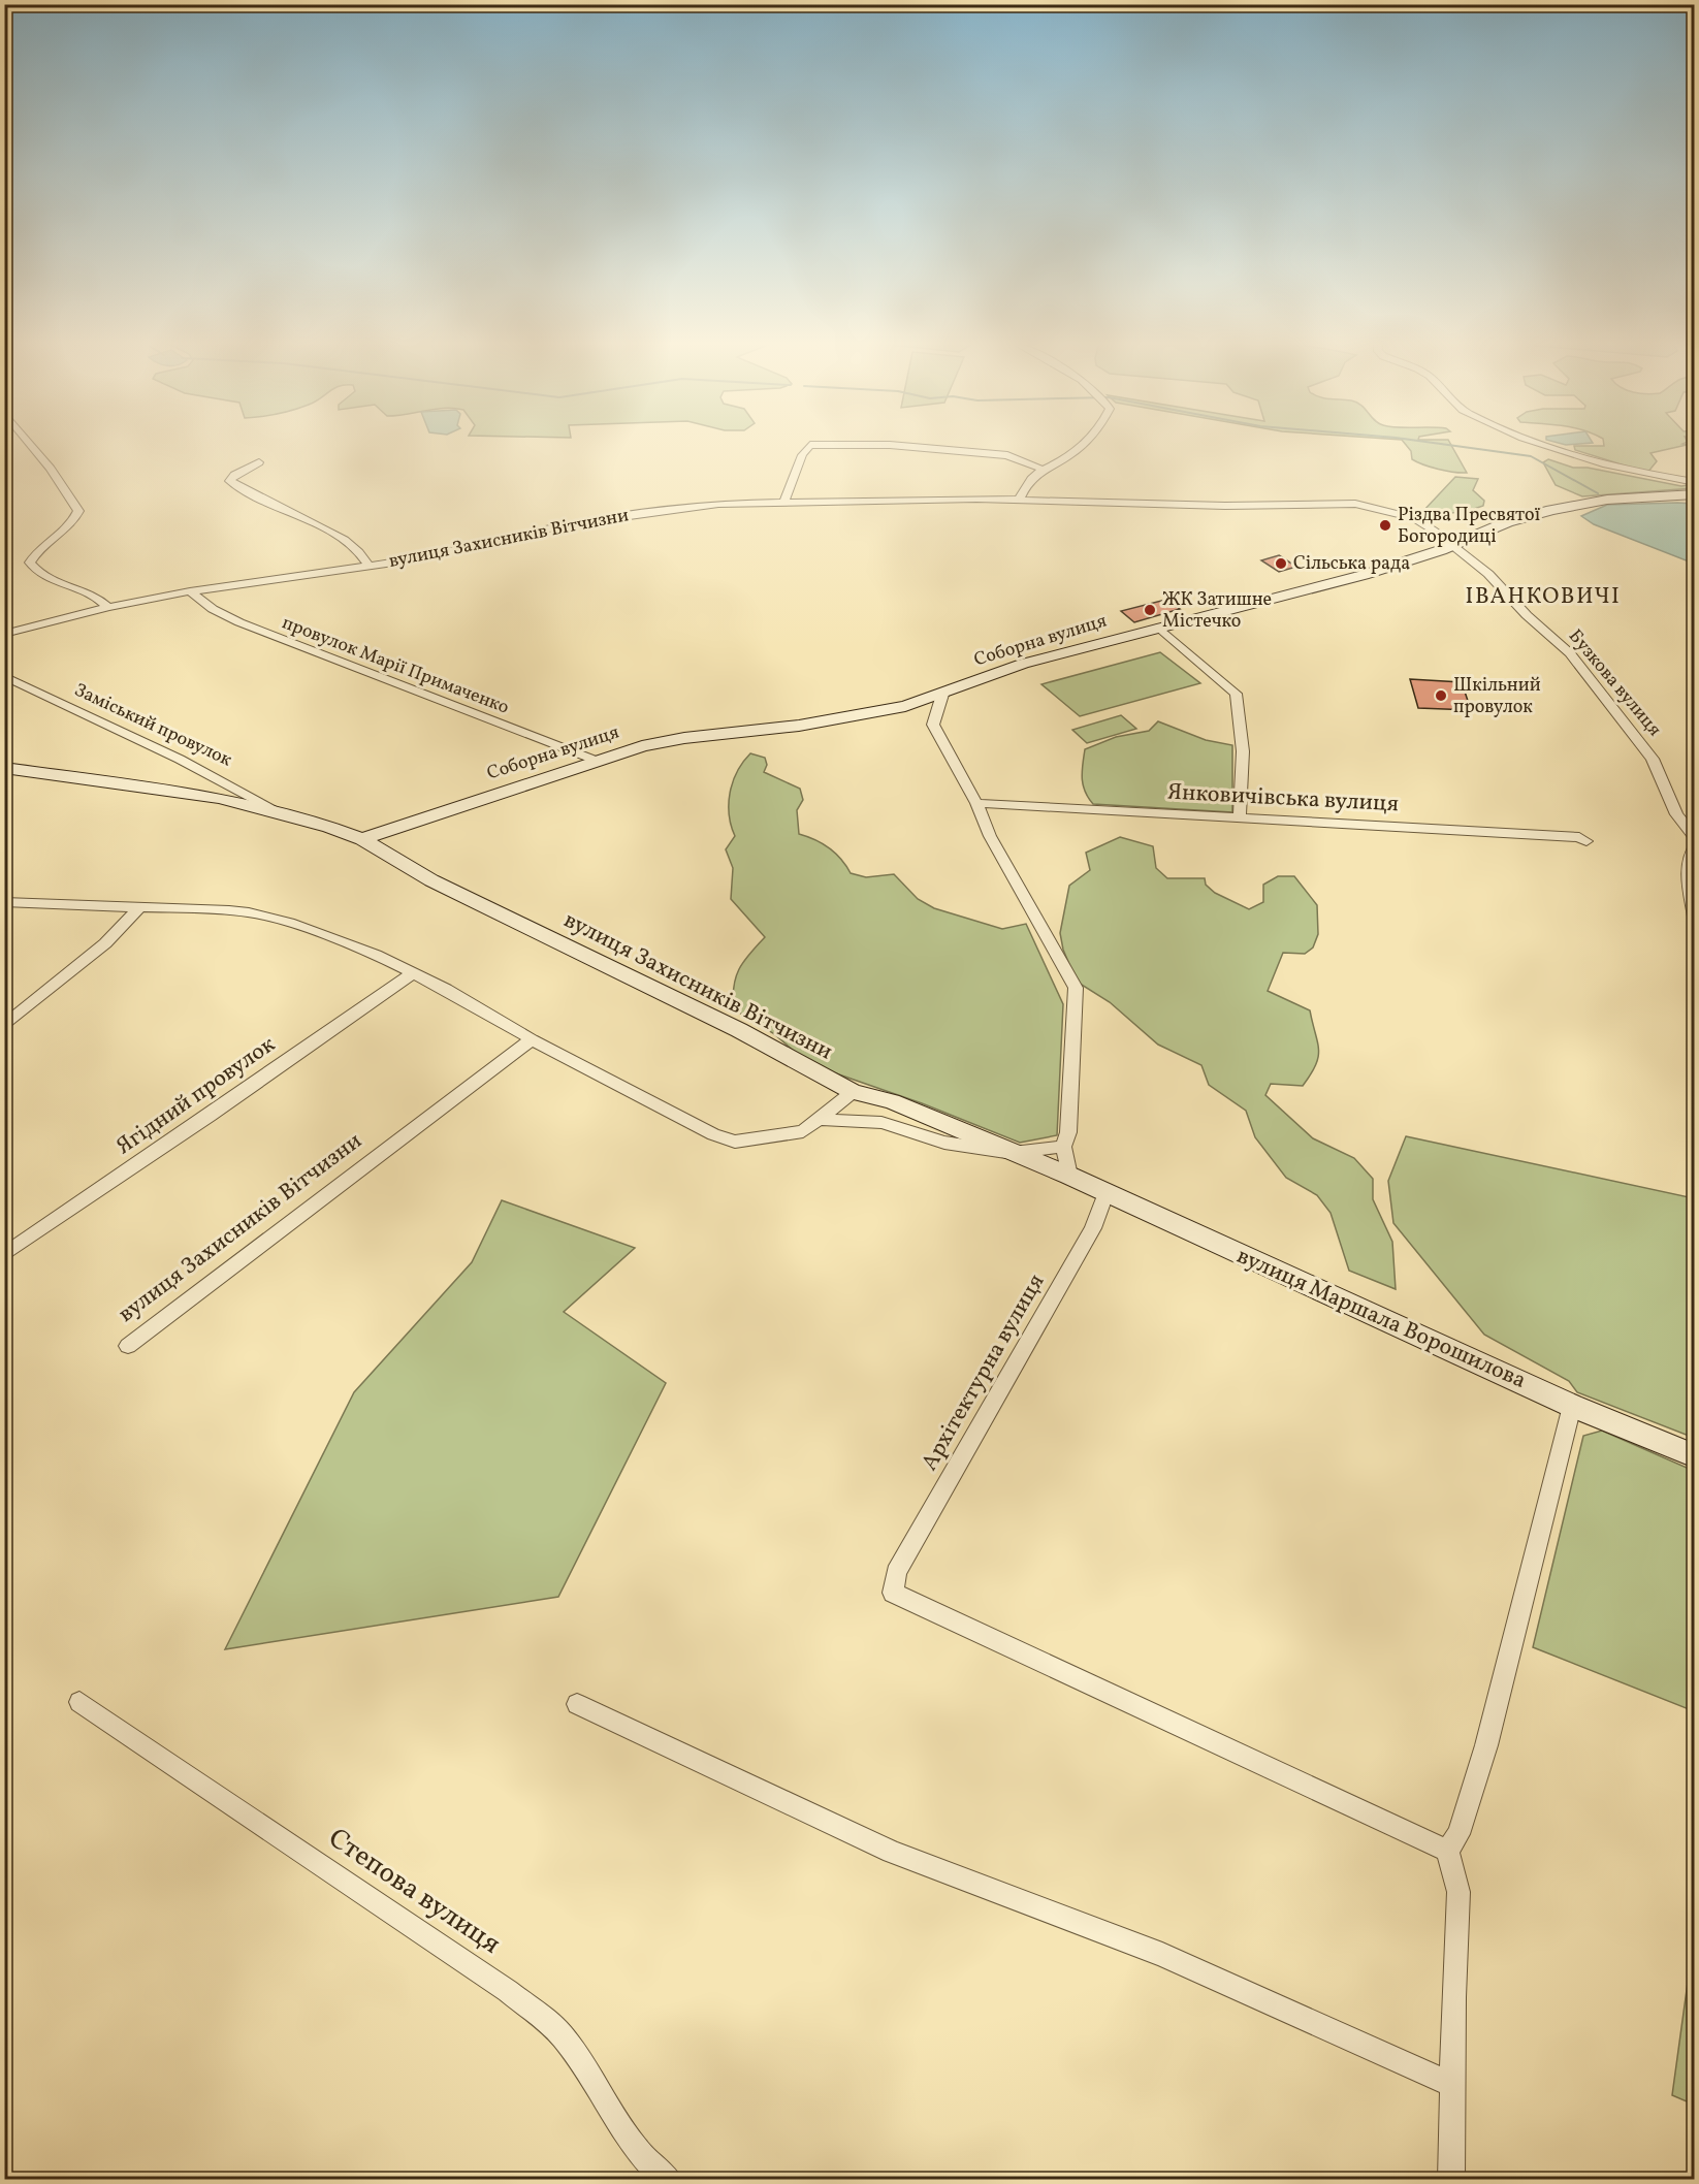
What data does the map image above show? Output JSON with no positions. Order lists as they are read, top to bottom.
{
  "streets": {
    "street": [
      "вулиця Захисників Вітчизни",
      "Соборна вулиця",
      "провулок Марії Примаченко",
      "Бузкова вулиця",
      "Заміський провулок",
      "Янковичівська вулиця",
      "Ягідний провулок",
      "вулиця Маршала Ворошилова",
      "Архітектурна вулиця",
      "Степова вулиця"
    ]
  },
  "crossings": [
    ["вулиця Захисників Вітчизни", "Соборна вулиця"],
    ["вулиця Захисників Вітчизни", "провулок Марії Примаченко"],
    ["вулиця Захисників Вітчизни", "Бузкова вулиця"],
    ["вулиця Захисників Вітчизни", "Заміський провулок"],
    ["вулиця Захисників Вітчизни", "вулиця Маршала Ворошилова"],
    ["Соборна вулиця", "провулок Марії Примаченко"],
    ["Соборна вулиця", "Бузкова вулиця"],
    ["вулиця Маршала Ворошилова", "Архітектурна вулиця"]
  ],
  "districts": ["ІВАНКОВИЧІ"],
  "places": [
    "Різдва Пресвятої Богородиці",
    "Cільська рада",
    "ЖК Затишне Містечко",
    "Шкільний провулок"
  ]
}
